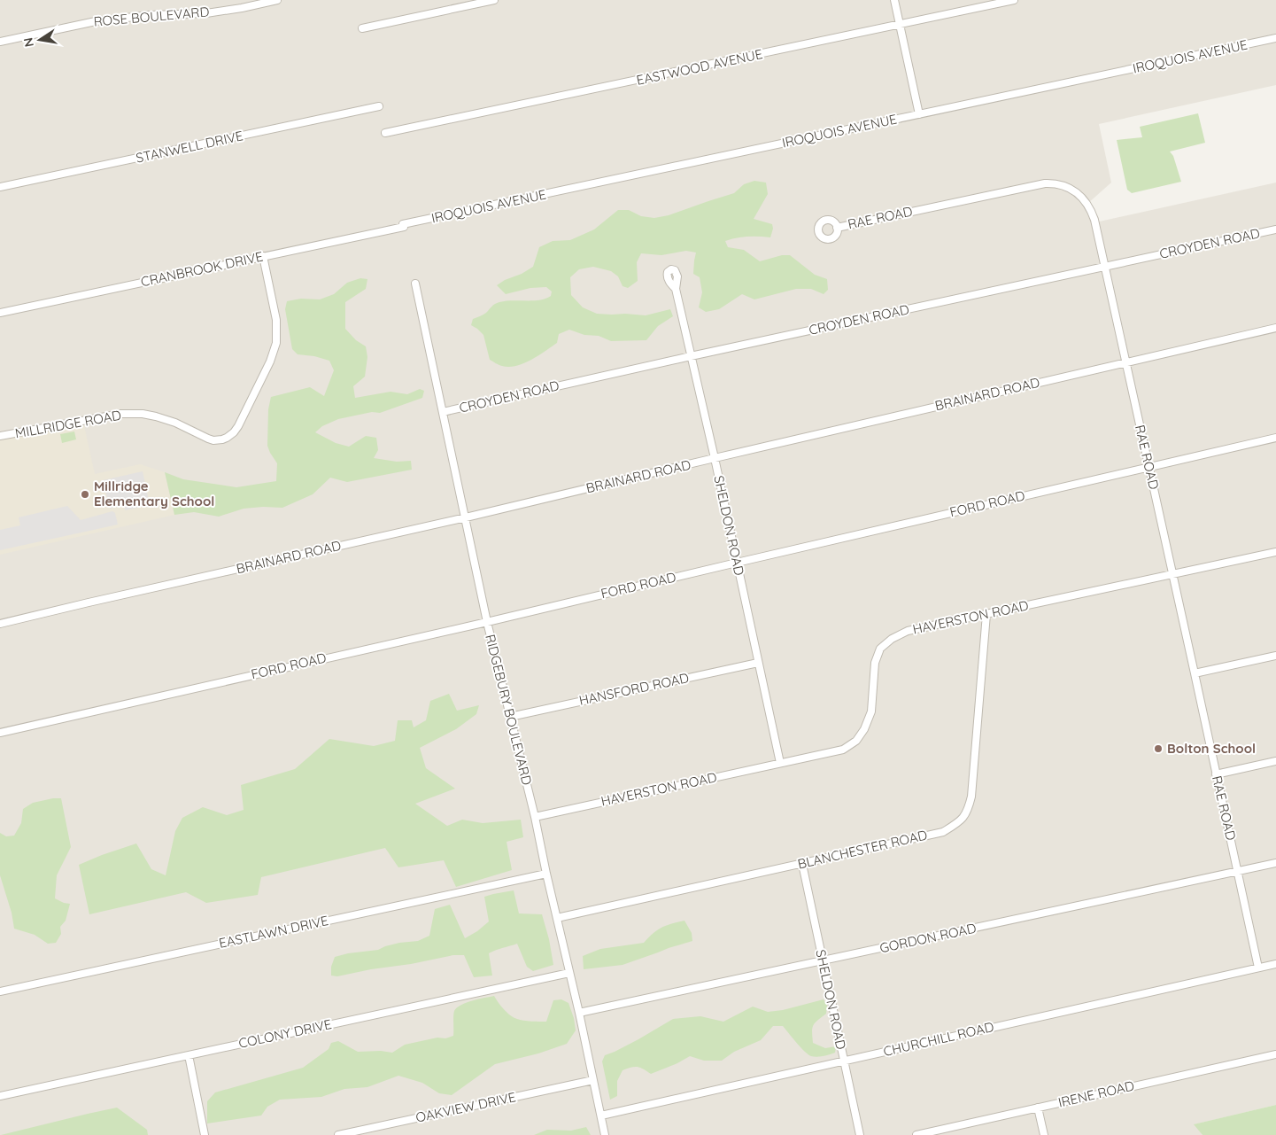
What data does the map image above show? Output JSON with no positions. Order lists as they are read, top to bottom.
{
  "streets": {
    "street": [
      "ROSE BOULEVARD",
      "IROQUOIS AVENUE",
      "EASTWOOD AVENUE",
      "STANWELL DRIVE",
      "RAE ROAD",
      "CROYDEN ROAD",
      "CRANBROOK DRIVE",
      "BRAINARD ROAD",
      "MILLRIDGE ROAD",
      "FORD ROAD",
      "SHELDON ROAD",
      "HAVERSTON ROAD",
      "HANSFORD ROAD",
      "RIDGEBURY BOULEVARD",
      "BLANCHESTER ROAD",
      "EASTLAWN DRIVE",
      "GORDON ROAD",
      "COLONY DRIVE",
      "CHURCHILL ROAD",
      "IRENE ROAD",
      "OAKVIEW DRIVE"
    ]
  },
  "crossings": [
    ["IROQUOIS AVENUE", "CRANBROOK DRIVE"],
    ["RAE ROAD", "CROYDEN ROAD"],
    ["RAE ROAD", "BRAINARD ROAD"],
    ["RAE ROAD", "FORD ROAD"],
    ["RAE ROAD", "HAVERSTON ROAD"],
    ["RAE ROAD", "GORDON ROAD"],
    ["RAE ROAD", "CHURCHILL ROAD"],
    ["CROYDEN ROAD", "SHELDON ROAD"],
    ["CROYDEN ROAD", "RIDGEBURY BOULEVARD"],
    ["CRANBROOK DRIVE", "MILLRIDGE ROAD"],
    ["BRAINARD ROAD", "SHELDON ROAD"],
    ["BRAINARD ROAD", "RIDGEBURY BOULEVARD"],
    ["FORD ROAD", "SHELDON ROAD"],
    ["FORD ROAD", "RIDGEBURY BOULEVARD"],
    ["SHELDON ROAD", "HAVERSTON ROAD"],
    ["SHELDON ROAD", "HANSFORD ROAD"],
    ["SHELDON ROAD", "BLANCHESTER ROAD"],
    ["SHELDON ROAD", "GORDON ROAD"],
    ["SHELDON ROAD", "CHURCHILL ROAD"],
    ["HAVERSTON ROAD", "RIDGEBURY BOULEVARD"],
    ["HAVERSTON ROAD", "BLANCHESTER ROAD"],
    ["HANSFORD ROAD", "RIDGEBURY BOULEVARD"],
    ["RIDGEBURY BOULEVARD", "BLANCHESTER ROAD"],
    ["RIDGEBURY BOULEVARD", "EASTLAWN DRIVE"],
    ["RIDGEBURY BOULEVARD", "GORDON ROAD"],
    ["RIDGEBURY BOULEVARD", "COLONY DRIVE"],
    ["RIDGEBURY BOULEVARD", "CHURCHILL ROAD"],
    ["RIDGEBURY BOULEVARD", "OAKVIEW DRIVE"]
  ],
  "places": ["Millridge Elementary School", "Bolton School"],
  "north": "left"
}
